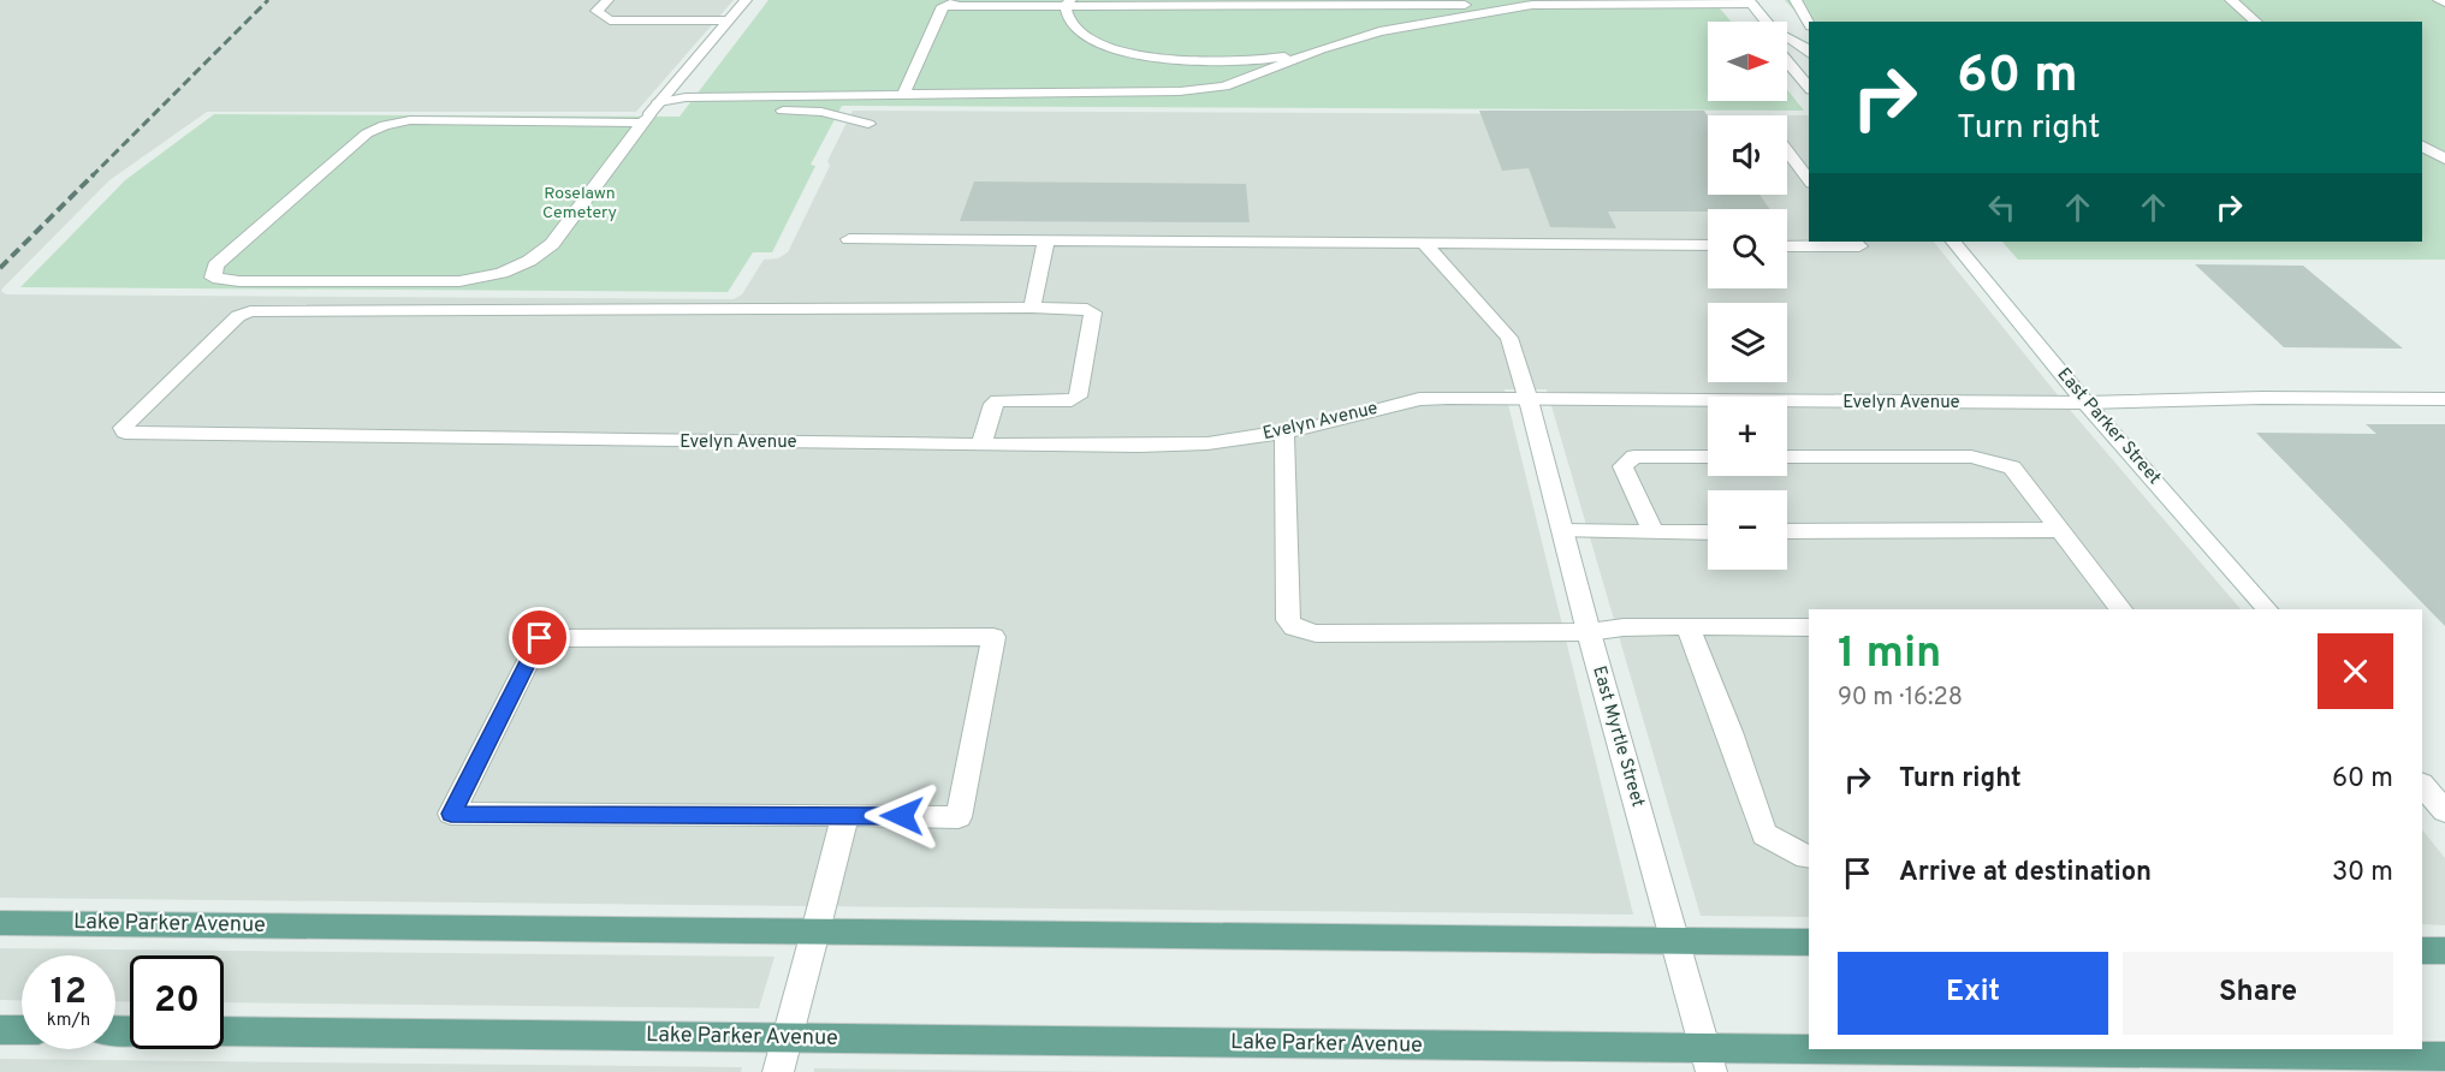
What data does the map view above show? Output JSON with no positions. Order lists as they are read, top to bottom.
{
  "streets": {
    "main road": ["Lake Parker Avenue"],
    "street": ["Evelyn Avenue", "East Parker Street", "East Myrtle Street"]
  },
  "crossings": [
    ["Evelyn Avenue", "East Parker Street"],
    ["Evelyn Avenue", "East Myrtle Street"],
    ["East Myrtle Street", "Lake Parker Avenue"]
  ],
  "parks": ["Roselawn Cemetery"],
  "north": "right",
  "page": {
    "map_buttons": ["+", "−"],
    "turn": ["60 m", "Turn right"],
    "heading": ["1 min", "90 m · 16:28"],
    "list": [
      {
        "name": "Turn right",
        "value": "60 m"
      },
      {
        "name": "Arrive at destination",
        "value": "30 m"
      }
    ],
    "buttons": ["Exit", "Share"],
    "speed": "12 km/h",
    "limit": "20"
  }
}
